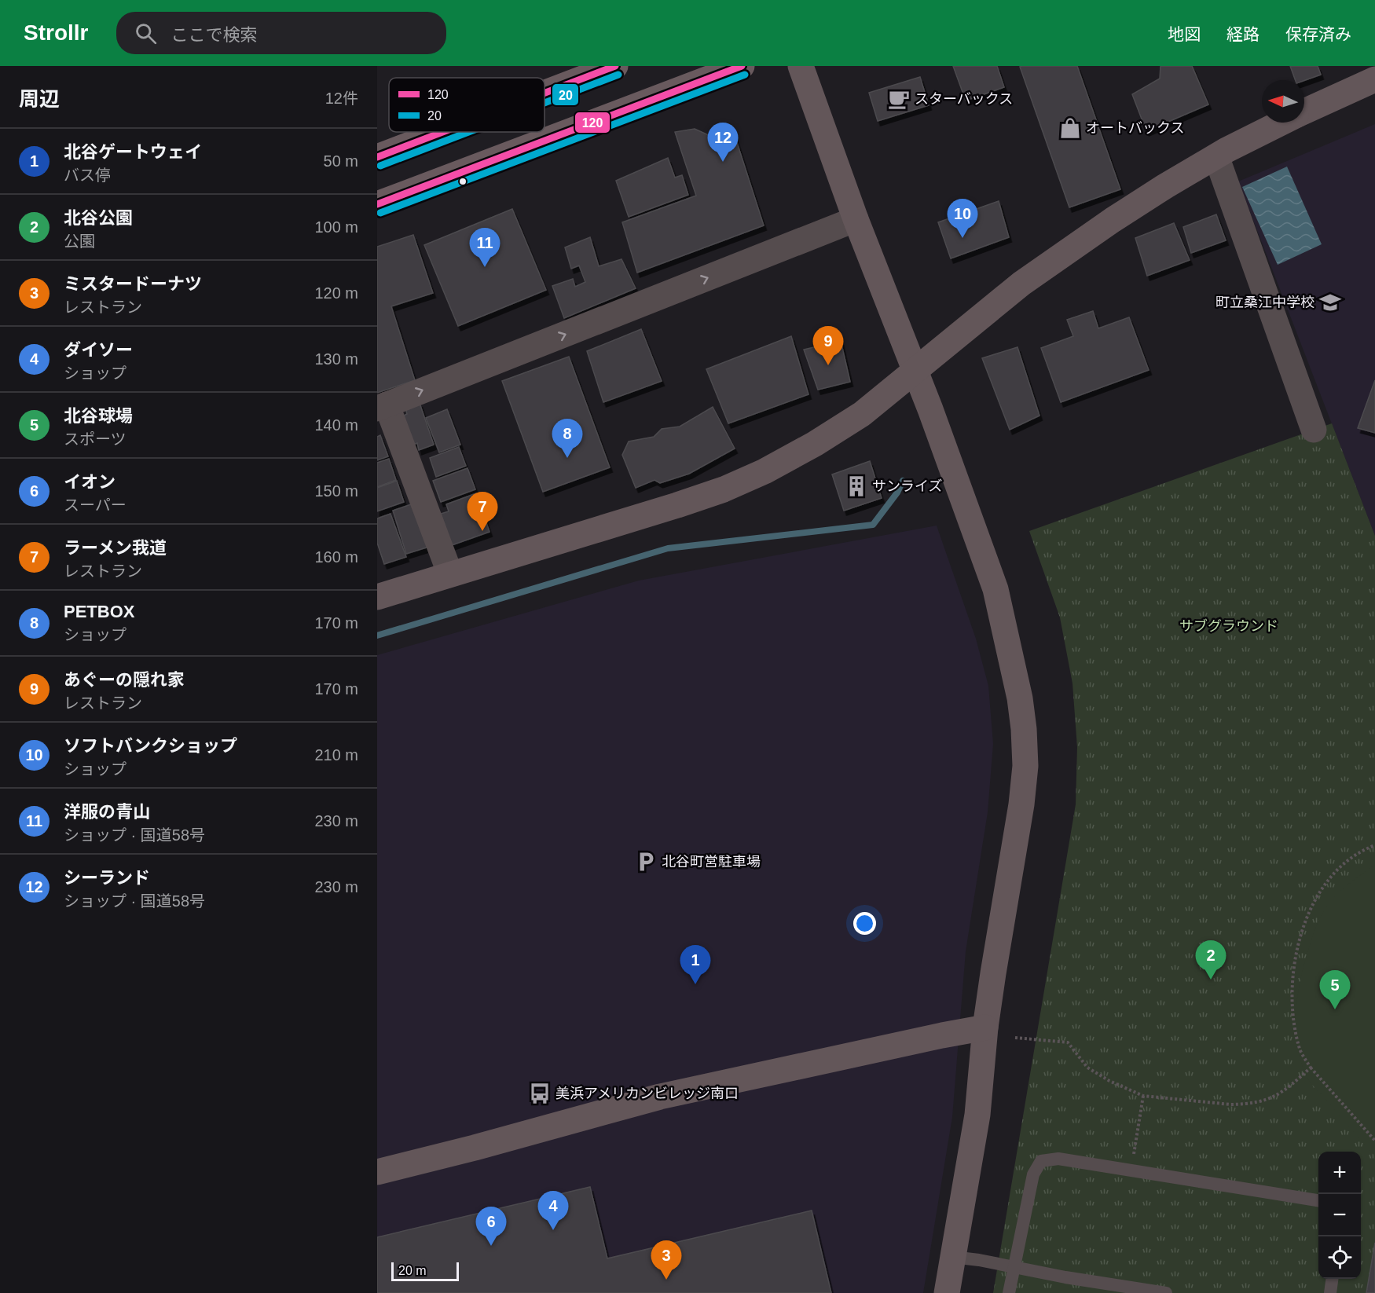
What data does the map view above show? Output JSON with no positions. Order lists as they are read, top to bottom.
{
  "parks": ["サブグラウンド"],
  "places": {
    "cafe": ["スターバックス"],
    "shop": ["オートバックス"],
    "school or university": ["町立桑江中学校"],
    "building": ["サンライズ"],
    "parking": ["北谷町営駐車場"],
    "bus stop": ["美浜アメリカンビレッジ南口"]
  },
  "lines": ["transit line 120", "transit line 20"],
  "legend": ["120", "20"],
  "scale_bar": "20 m",
  "north": "left",
  "page": {
    "header": "Strollr",
    "search": "ここで検索",
    "nav": ["地図", "経路", "保存済み"],
    "heading": ["周辺", "12件"],
    "pins": [
      "12",
      "10",
      "11",
      "9",
      "8",
      "7",
      "2",
      "1",
      "5",
      "4",
      "6",
      "3"
    ],
    "list": [
      {
        "mark": "1",
        "name": "北谷ゲートウェイ",
        "note": "バス停",
        "value": "50 m"
      },
      {
        "mark": "2",
        "name": "北谷公園",
        "note": "公園",
        "value": "100 m"
      },
      {
        "mark": "3",
        "name": "ミスタードーナツ",
        "note": "レストラン",
        "value": "120 m"
      },
      {
        "mark": "4",
        "name": "ダイソー",
        "note": "ショップ",
        "value": "130 m"
      },
      {
        "mark": "5",
        "name": "北谷球場",
        "note": "スポーツ",
        "value": "140 m"
      },
      {
        "mark": "6",
        "name": "イオン",
        "note": "スーパー",
        "value": "150 m"
      },
      {
        "mark": "7",
        "name": "ラーメン我道",
        "note": "レストラン",
        "value": "160 m"
      },
      {
        "mark": "8",
        "name": "PETBOX",
        "note": "ショップ",
        "value": "170 m"
      },
      {
        "mark": "9",
        "name": "あぐーの隠れ家",
        "note": "レストラン",
        "value": "170 m"
      },
      {
        "mark": "10",
        "name": "ソフトバンクショップ",
        "note": "ショップ",
        "value": "210 m"
      },
      {
        "mark": "11",
        "name": "洋服の青山",
        "note": "ショップ · 国道58号",
        "value": "230 m"
      },
      {
        "mark": "12",
        "name": "シーランド",
        "note": "ショップ · 国道58号",
        "value": "230 m"
      }
    ],
    "map_buttons": ["+", "−"],
    "scale": "20 m"
  }
}
